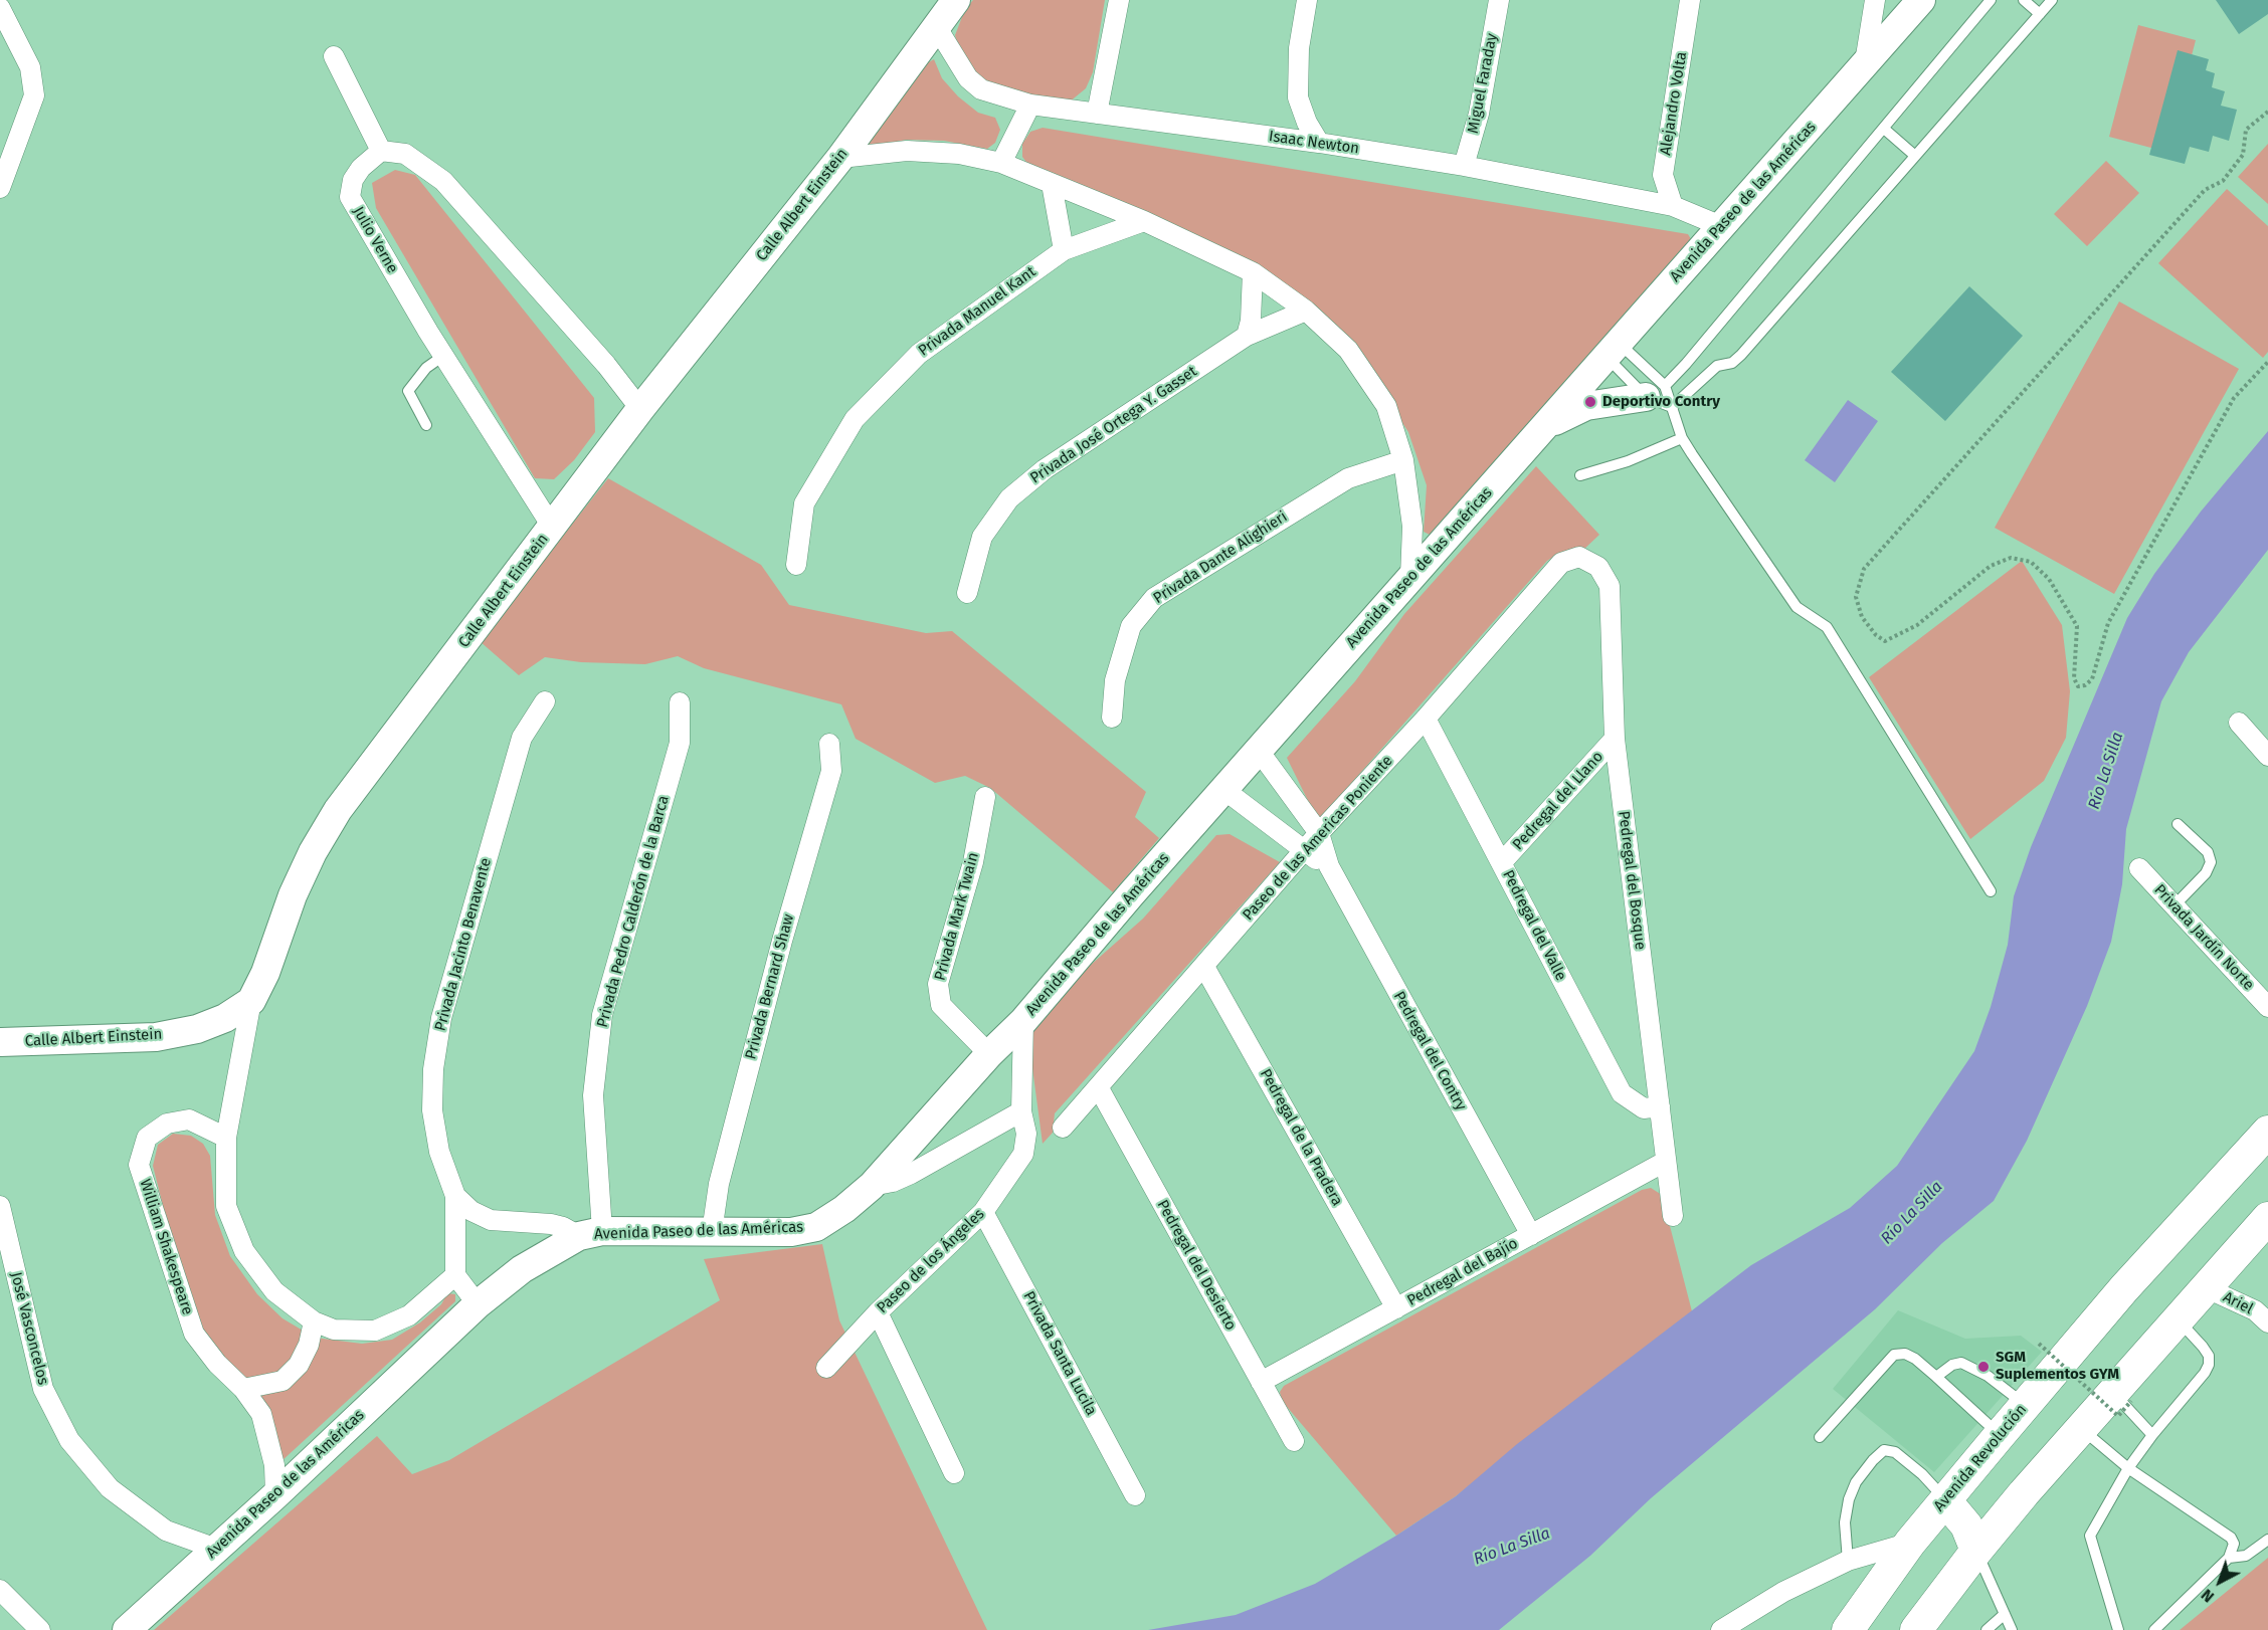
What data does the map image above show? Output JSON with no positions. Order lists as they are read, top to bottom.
{
  "streets": {
    "main road": ["Avenida Revolución"],
    "street": [
      "Miguel Faraday",
      "Alejandro Volta",
      "Isaac Newton",
      "Avenida Paseo de las Américas",
      "Calle Albert Einstein",
      "Julio Verne",
      "Privada Manuel Kant",
      "Privada José Ortega Y. Gasset",
      "Privada Dante Alighieri",
      "Pedregal del Llano",
      "Paseo de las Americas Poniente",
      "Pedregal del Bosque",
      "Privada Pedro Calderón de la Barca",
      "Privada Mark Twain",
      "Pedregal del Valle",
      "Privada Jardín Norte",
      "Privada Jacinto Benavente",
      "Privada Bernard Shaw",
      "Pedregal del Contry",
      "Pedregal de la Pradera",
      "William Shakespeare",
      "Paseo de los Ángeles",
      "Pedregal del Desierto",
      "Pedregal del Bajío",
      "Ariel",
      "José Vasconcelos",
      "Privada Santa Lucila"
    ]
  },
  "crossings": [
    ["Miguel Faraday", "Isaac Newton"],
    ["Alejandro Volta", "Isaac Newton"],
    ["Isaac Newton", "Avenida Paseo de las Américas"],
    ["Isaac Newton", "Calle Albert Einstein"],
    ["Avenida Paseo de las Américas", "Privada Pedro Calderón de la Barca"],
    ["Avenida Paseo de las Américas", "Privada Mark Twain"],
    ["Avenida Paseo de las Américas", "Privada Bernard Shaw"],
    ["Avenida Paseo de las Américas", "Pedregal del Contry"],
    ["Avenida Paseo de las Américas", "William Shakespeare"],
    ["Avenida Paseo de las Américas", "Paseo de los Ángeles"],
    ["Avenida Paseo de las Américas", "José Vasconcelos"],
    ["Calle Albert Einstein", "Julio Verne"],
    ["Pedregal del Llano", "Pedregal del Bosque"],
    ["Pedregal del Llano", "Pedregal del Valle"],
    ["Paseo de las Americas Poniente", "Pedregal del Bosque"],
    ["Paseo de las Americas Poniente", "Pedregal del Valle"],
    ["Paseo de las Americas Poniente", "Pedregal del Contry"],
    ["Paseo de las Americas Poniente", "Pedregal de la Pradera"],
    ["Paseo de las Americas Poniente", "Pedregal del Desierto"],
    ["Pedregal del Bosque", "Pedregal del Valle"],
    ["Pedregal del Bosque", "Pedregal del Bajío"],
    ["Pedregal del Contry", "Pedregal del Bajío"],
    ["Pedregal de la Pradera", "Pedregal del Bajío"],
    ["Paseo de los Ángeles", "Privada Santa Lucila"],
    ["Pedregal del Desierto", "Pedregal del Bajío"]
  ],
  "water": ["Río La Silla"],
  "places": ["Deportivo Contry", "SGM Suplementos GYM"],
  "north": "bottom left"
}
